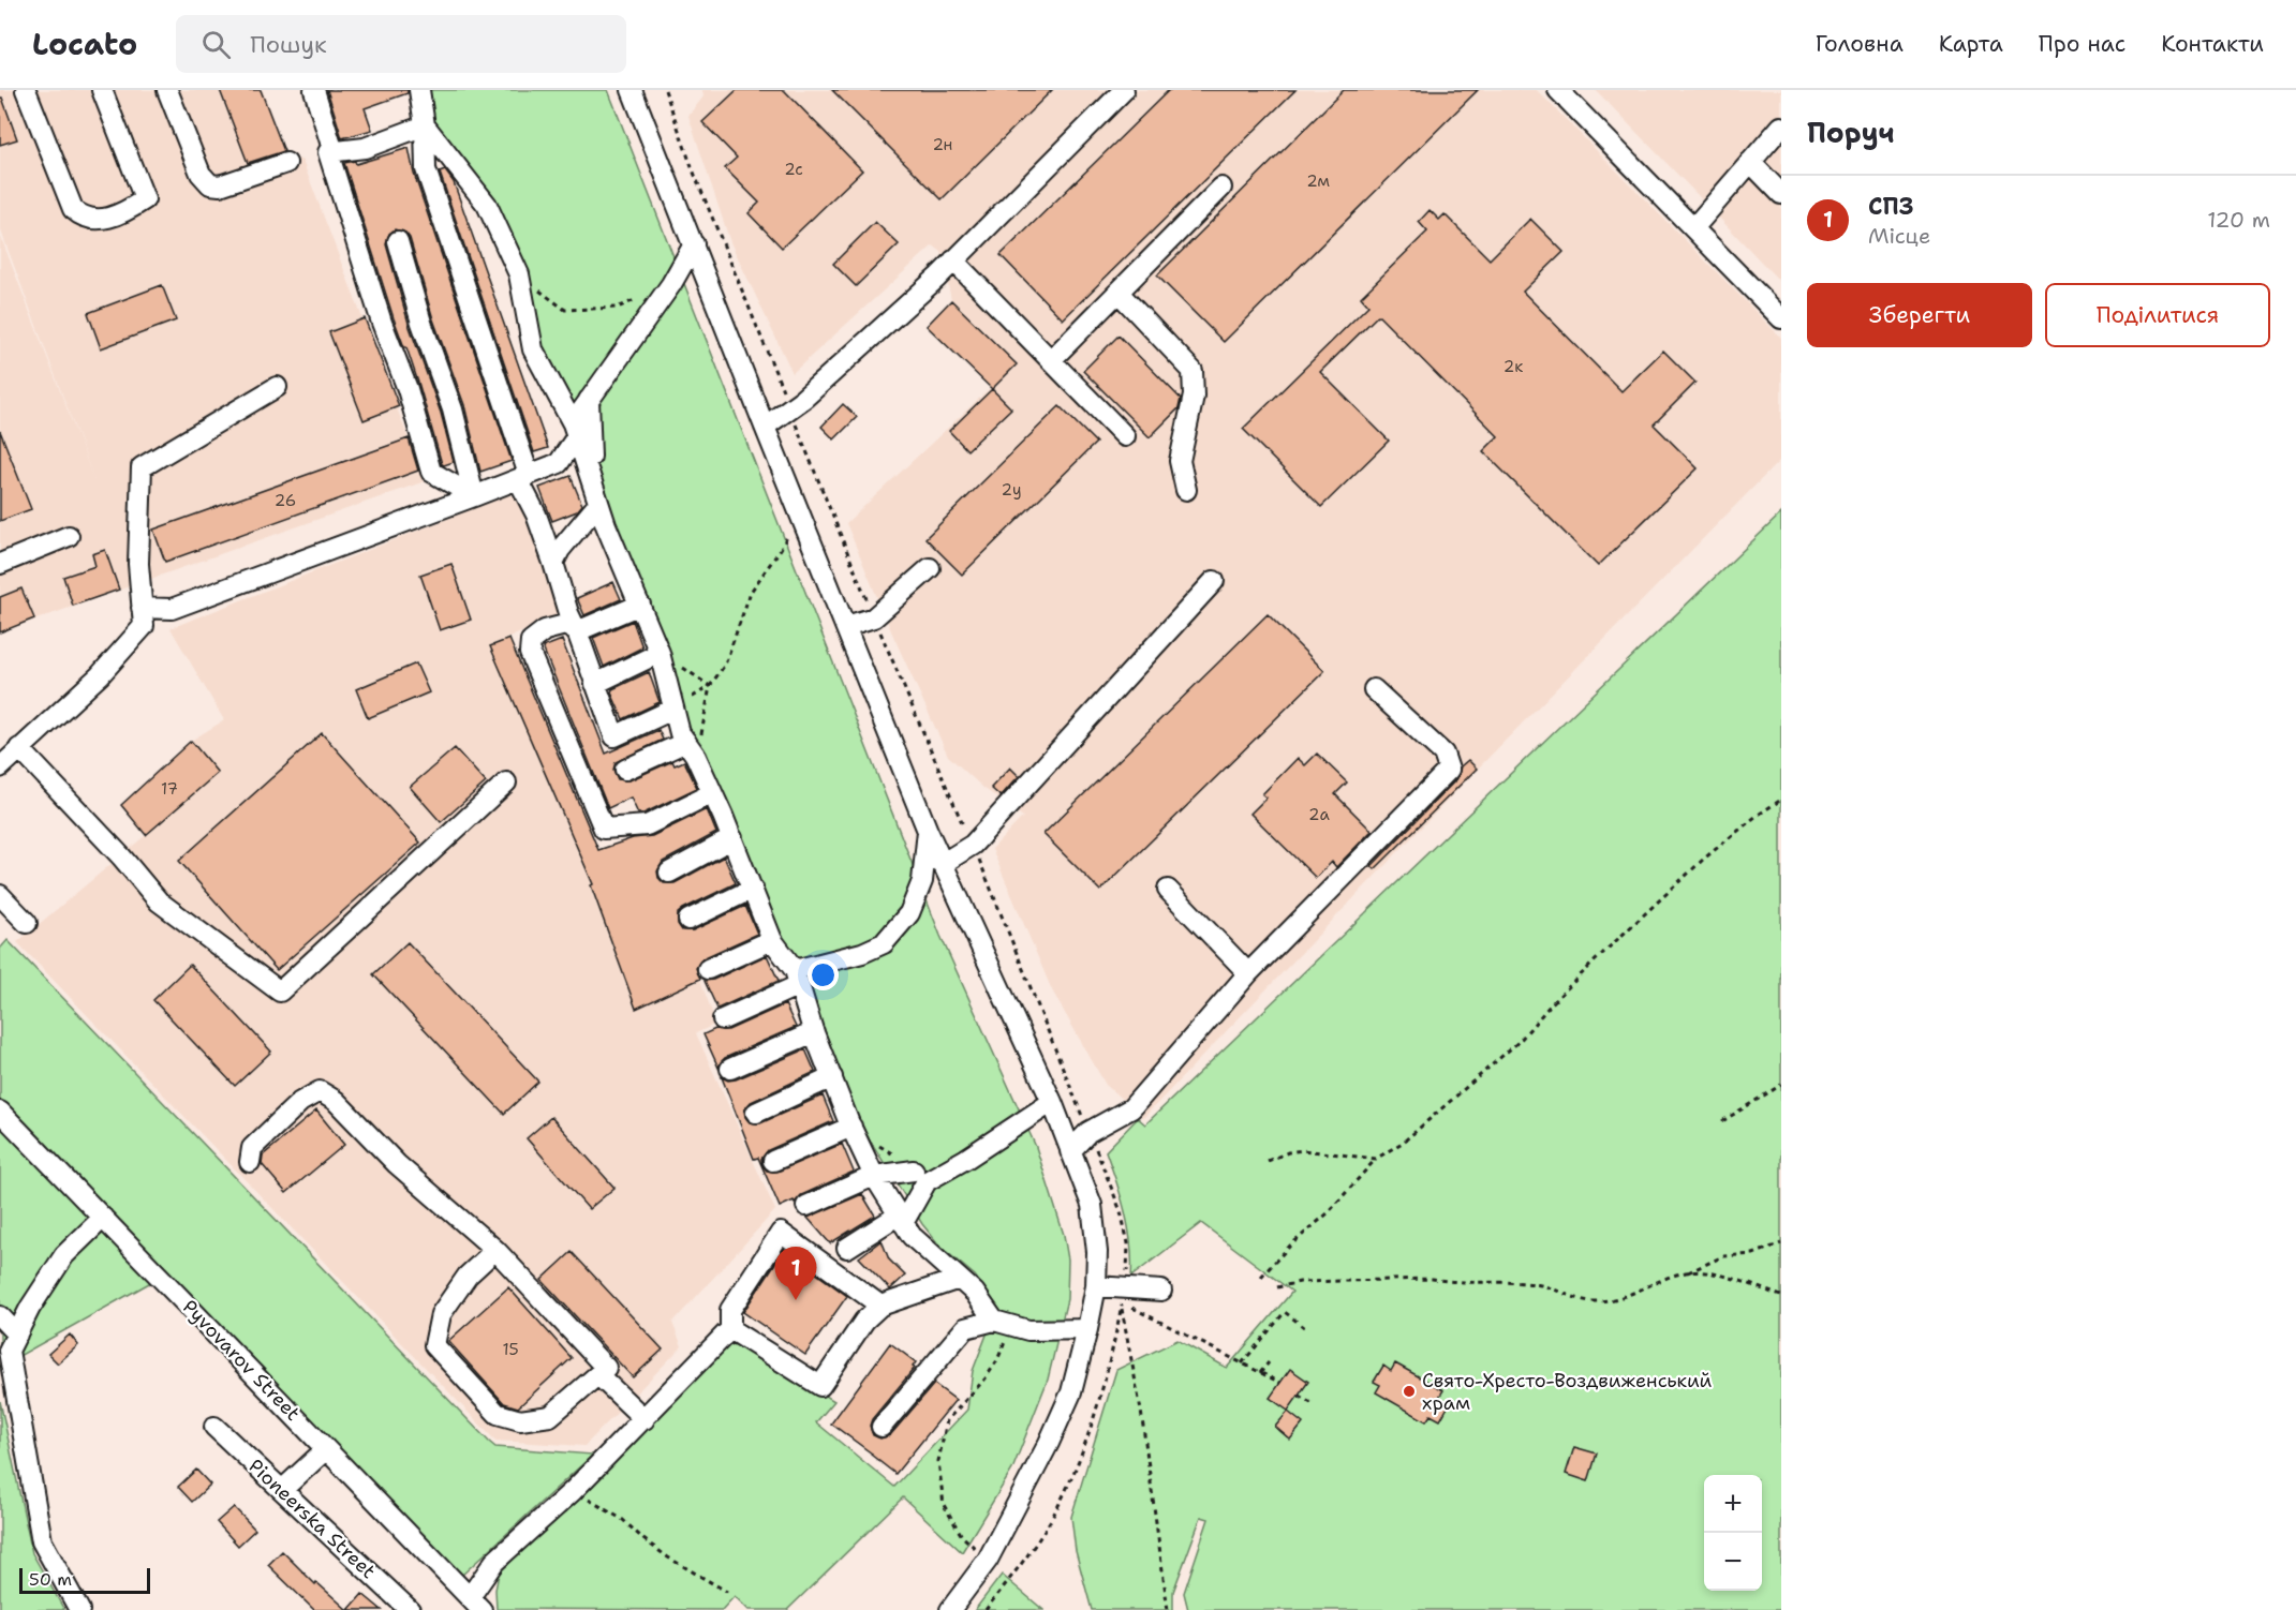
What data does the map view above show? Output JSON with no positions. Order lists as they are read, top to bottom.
{
  "streets": {
    "street": ["Pyvovarov Street", "Pioneerska Street"]
  },
  "places": ["Свято-Хресто-Воздвиженський храм"],
  "house_numbers": [
    "2н",
    "2с",
    "2м",
    "2к",
    "2у",
    "26",
    "17",
    "2а",
    "15"
  ],
  "scale_bar": "50 m",
  "page": {
    "header": "Locato",
    "search": "Пошук",
    "nav": [
      "Головна",
      "Карта",
      "Про нас",
      "Контакти"
    ],
    "heading": "Поруч",
    "list": [
      {
        "mark": "1",
        "name": "СПЗ",
        "note": "Місце",
        "value": "120 m"
      }
    ],
    "buttons": ["Зберегти", "Поділитися"],
    "pins": "1",
    "map_buttons": ["+", "−"],
    "scale": "50 m"
  }
}
